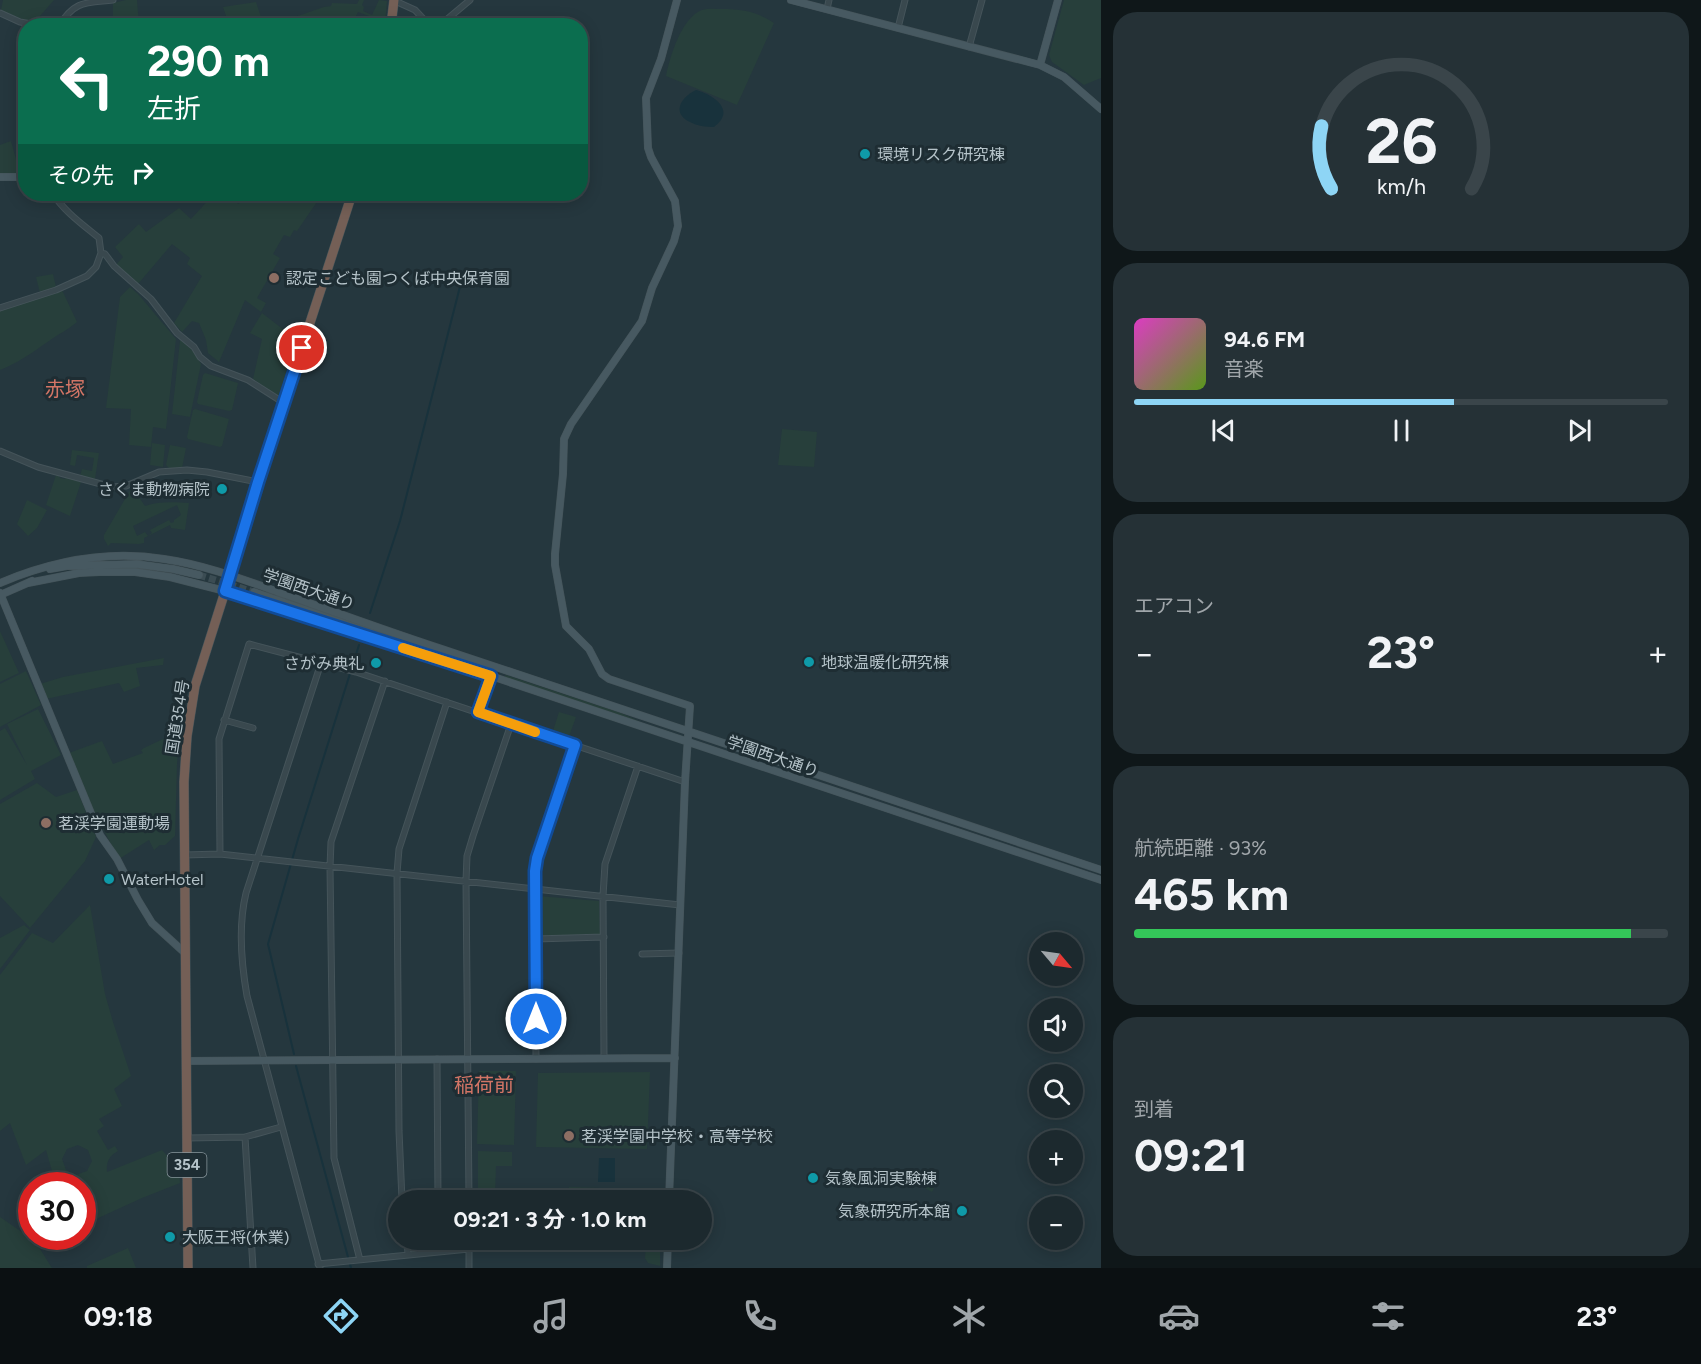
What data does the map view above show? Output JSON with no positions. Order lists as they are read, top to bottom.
{
  "streets": {
    "highway": ["国道354号", "354"],
    "main road": ["学園西大通り"]
  },
  "crossings": [
    ["学園西大通り", "国道354号"]
  ],
  "districts": ["赤塚", "稲荷前"],
  "places": [
    "環境リスク研究棟",
    "認定こども園つくば中央保育園",
    "さくま動物病院",
    "地球温暖化研究棟",
    "さがみ典礼",
    "茗渓学園運動場",
    "WaterHotel",
    "茗渓学園中学校・高等学校",
    "気象風洞実験棟",
    "気象研究所本館",
    "大阪王将(休業)"
  ],
  "north": "bottom right",
  "page": {
    "turn": ["290 m", "左折"],
    "then": "その先",
    "song": ["94.6 FM", "音楽"],
    "tile": [
      "エアコン",
      ["航続距離 · 93%", "465 km"],
      ["到着", "09:21"]
    ],
    "heat": ["−", "23°", "+"],
    "map_buttons": ["+", "−"],
    "limit": "30",
    "trip": "09:21 · 3 分 · 1.0 km",
    "tabs": ["09:18", "23°"],
    "gauge": ["26", "km/h"]
  }
}
